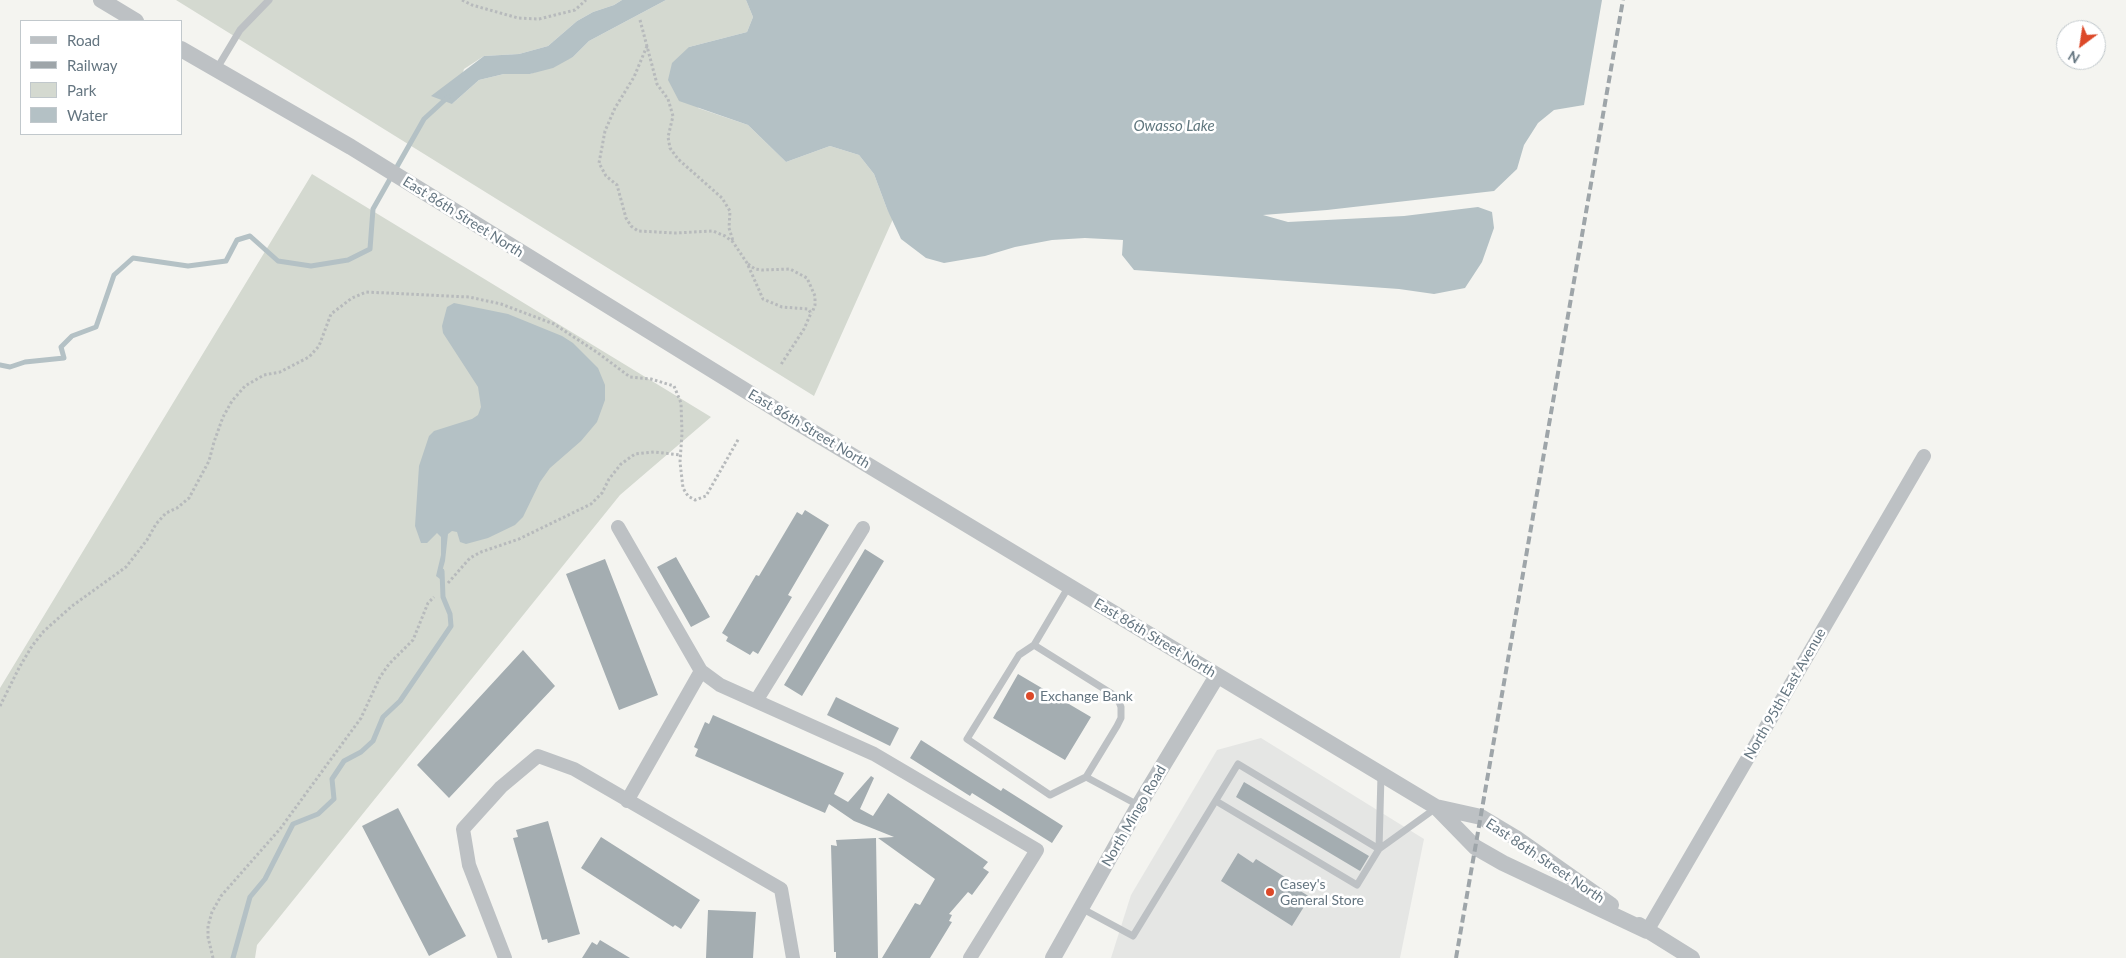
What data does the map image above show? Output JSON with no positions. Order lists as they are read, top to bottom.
{
  "streets": {
    "street": ["East 86th Street North", "North 95th East Avenue", "North Mingo Road"]
  },
  "crossings": [
    ["East 86th Street North", "North 95th East Avenue"],
    ["East 86th Street North", "North Mingo Road"]
  ],
  "water": ["Owasso Lake"],
  "places": ["Exchange Bank", "Casey's General Store"],
  "legend": [
    "Road",
    "Railway",
    "Park",
    "Water"
  ],
  "north": "bottom left"
}
